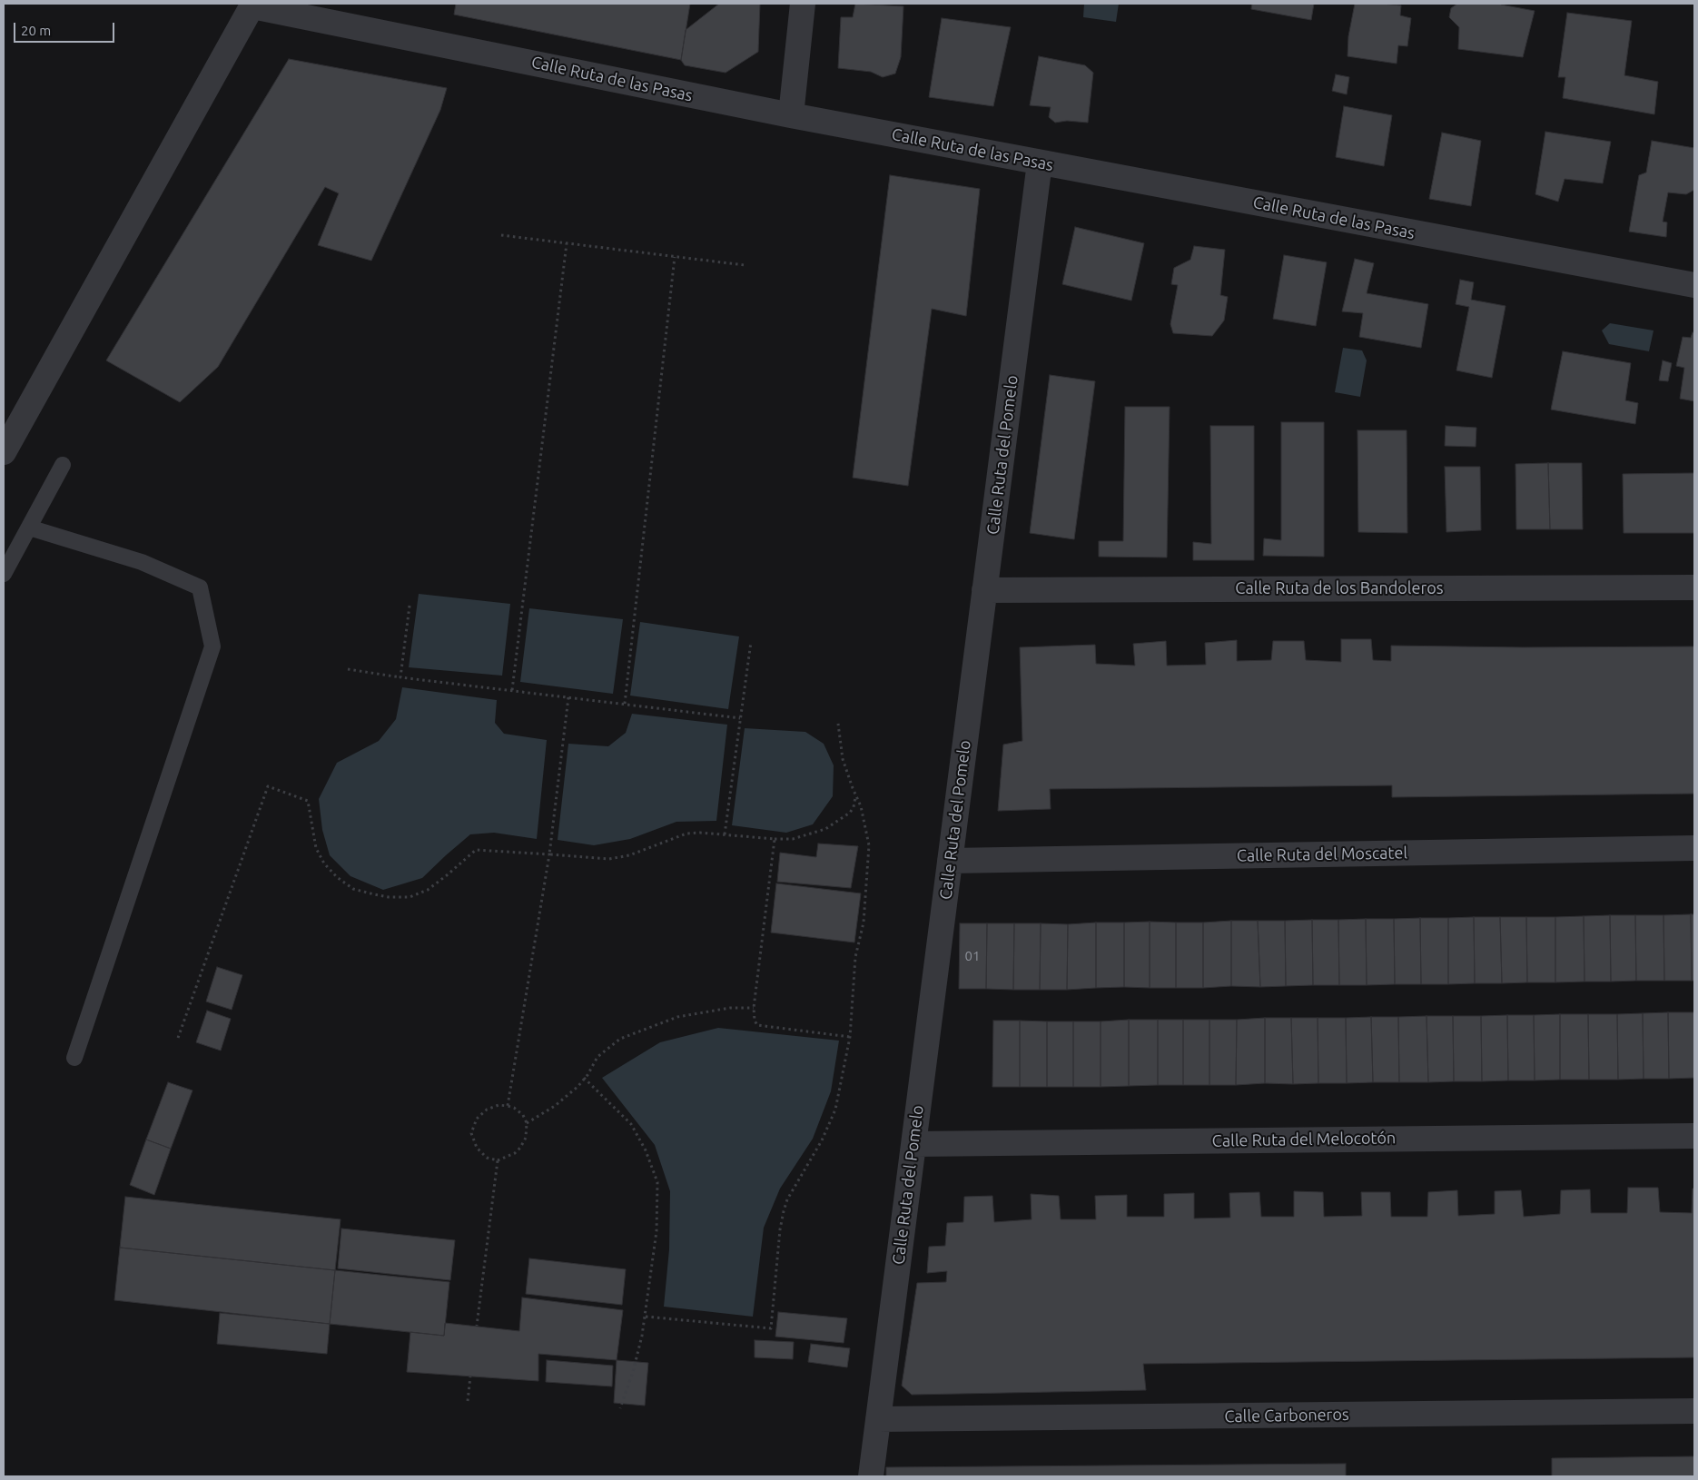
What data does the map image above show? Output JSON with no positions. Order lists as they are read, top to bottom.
{
  "streets": {
    "street": [
      "Calle Ruta de las Pasas",
      "Calle Ruta del Pomelo",
      "Calle Ruta de los Bandoleros",
      "Calle Ruta del Moscatel",
      "Calle Ruta del Melocotón",
      "Calle Carboneros"
    ]
  },
  "crossings": [
    ["Calle Ruta de las Pasas", "Calle Ruta del Pomelo"],
    ["Calle Ruta del Pomelo", "Calle Ruta de los Bandoleros"],
    ["Calle Ruta del Pomelo", "Calle Ruta del Moscatel"],
    ["Calle Ruta del Pomelo", "Calle Ruta del Melocotón"],
    ["Calle Ruta del Pomelo", "Calle Carboneros"]
  ],
  "house_numbers": ["01"],
  "scale_bar": "20 m"
}
